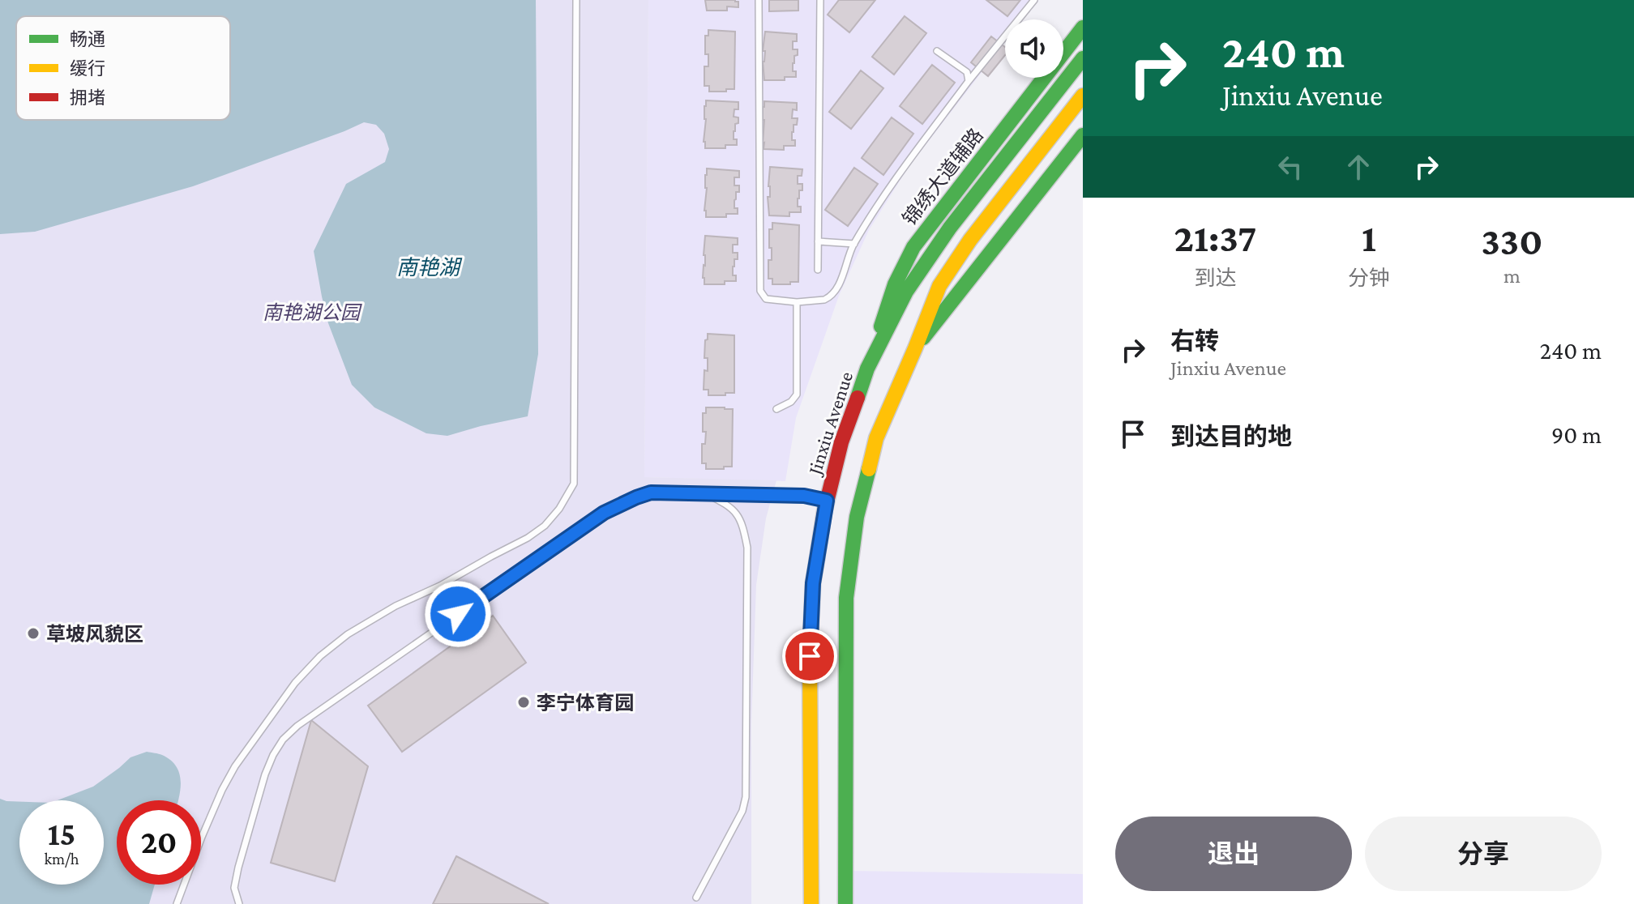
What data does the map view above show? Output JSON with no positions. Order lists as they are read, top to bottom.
{
  "streets": {
    "main road": ["锦绣大道辅路", "Jinxiu Avenue"]
  },
  "crossings": [
    ["锦绣大道辅路", "Jinxiu Avenue"]
  ],
  "water": ["南艳湖"],
  "parks": ["南艳湖公园"],
  "places": ["草坡风貌区", "李宁体育园"],
  "legend": ["畅通", "缓行", "拥堵"],
  "page": {
    "turn": ["240 m", "Jinxiu Avenue"],
    "eta": [
      "21:37",
      "到达",
      "1",
      "分钟",
      "330",
      "m"
    ],
    "list": [
      {
        "name": "右转",
        "note": "Jinxiu Avenue",
        "value": "240 m"
      },
      {
        "name": "到达目的地",
        "value": "90 m"
      }
    ],
    "speed": "15 km/h",
    "limit": "20",
    "buttons": ["退出", "分享"]
  }
}
